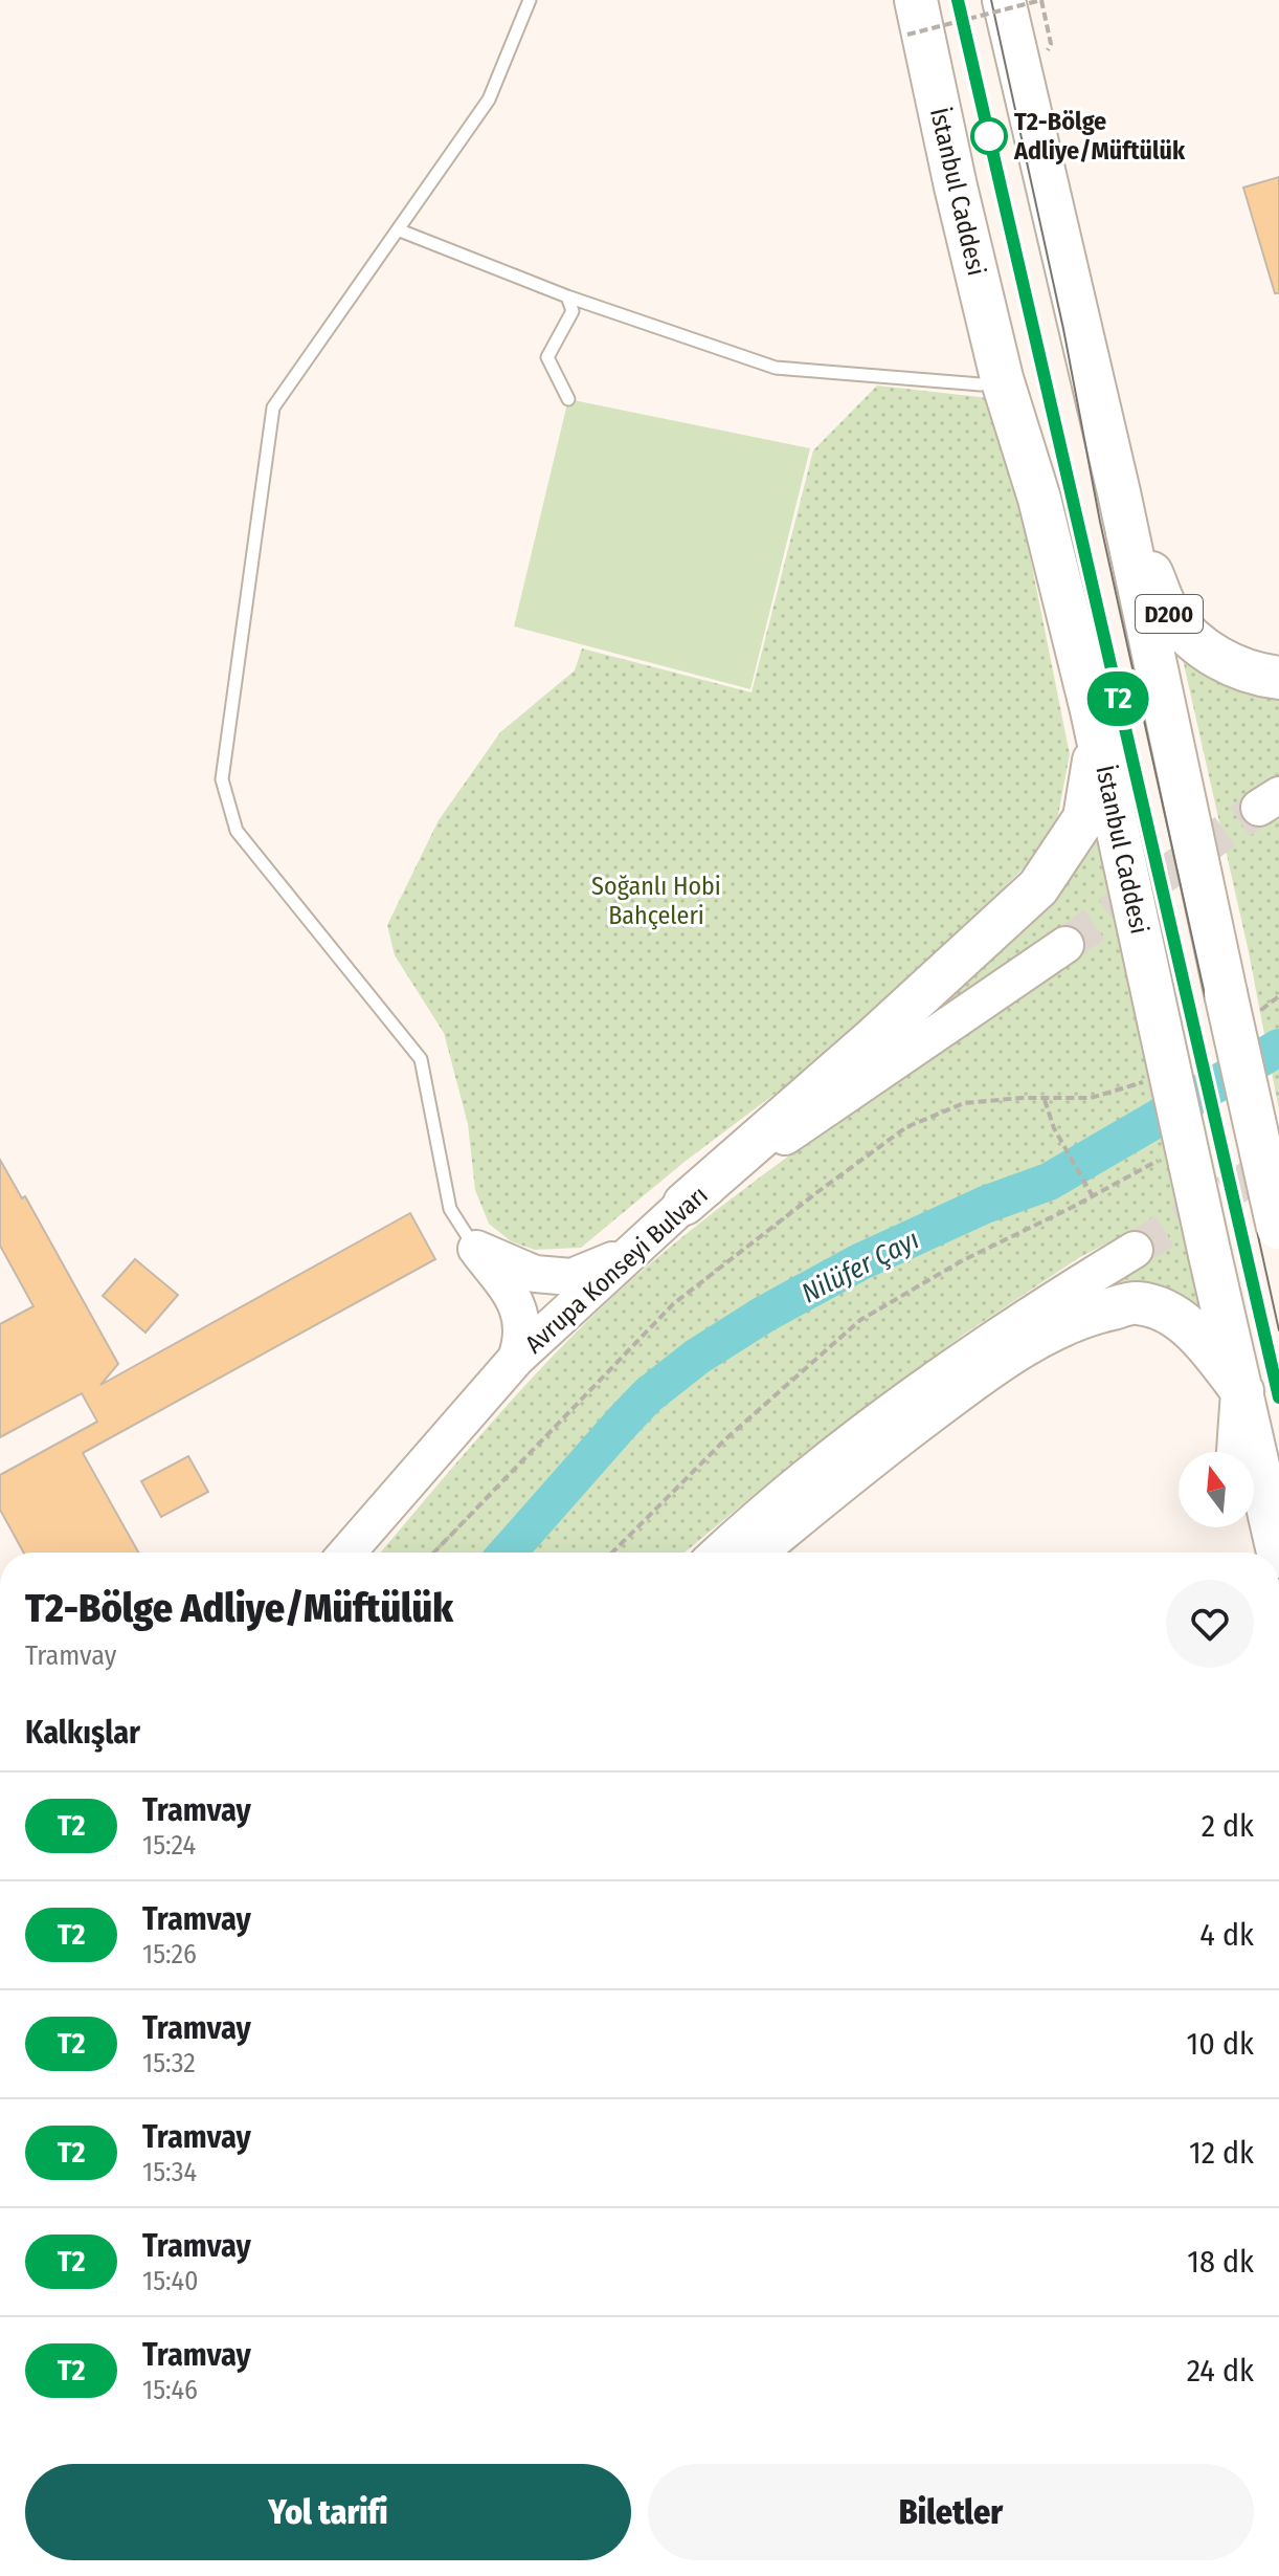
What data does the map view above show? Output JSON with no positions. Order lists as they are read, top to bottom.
{
  "streets": {
    "highway": ["İstanbul Caddesi", "D200"],
    "main road": ["Avrupa Konseyi Bulvarı"]
  },
  "water": ["Nilüfer Çayı"],
  "parks": ["Soğanlı Hobi Bahçeleri"],
  "places": ["T2-Bölge Adliye/Müftülük"],
  "lines": ["tram line T2"],
  "north": "top",
  "page": {
    "on_map": "T2",
    "heading": [
      ["T2-Bölge Adliye/Müftülük", "Tramvay"],
      "Kalkışlar"
    ],
    "list": [
      {
        "mark": "T2",
        "name": "Tramvay",
        "note": "15:24",
        "value": "2 dk"
      },
      {
        "mark": "T2",
        "name": "Tramvay",
        "note": "15:26",
        "value": "4 dk"
      },
      {
        "mark": "T2",
        "name": "Tramvay",
        "note": "15:32",
        "value": "10 dk"
      },
      {
        "mark": "T2",
        "name": "Tramvay",
        "note": "15:34",
        "value": "12 dk"
      },
      {
        "mark": "T2",
        "name": "Tramvay",
        "note": "15:40",
        "value": "18 dk"
      },
      {
        "mark": "T2",
        "name": "Tramvay",
        "note": "15:46",
        "value": "24 dk"
      }
    ],
    "buttons": ["Yol tarifi", "Biletler"]
  }
}
